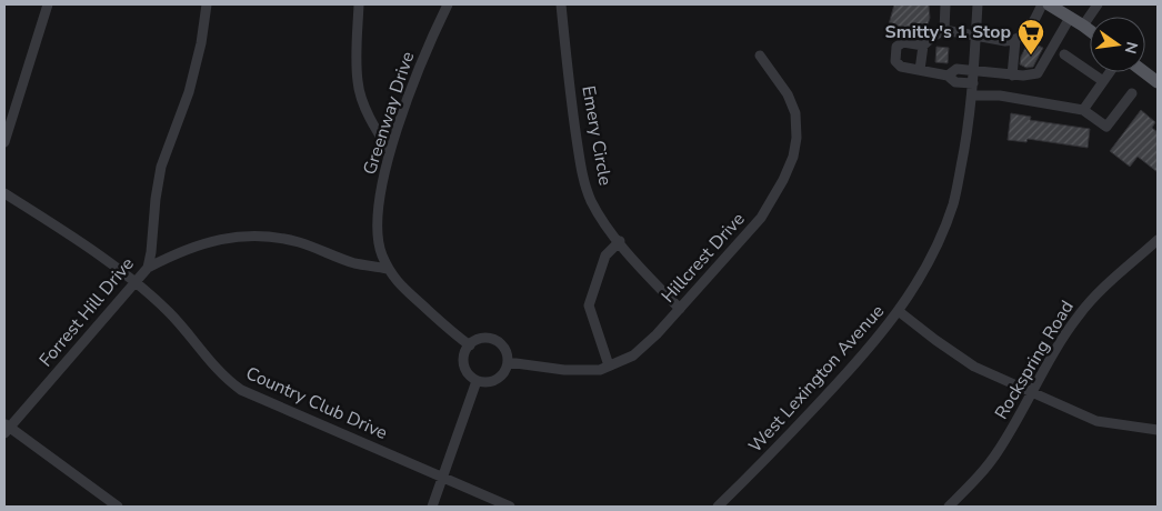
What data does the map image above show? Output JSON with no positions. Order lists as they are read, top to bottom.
{
  "streets": {
    "street": [
      "Greenway Drive",
      "Emery Circle",
      "Hillcrest Drive",
      "Forrest Hill Drive",
      "Rockspring Road",
      "West Lexington Avenue",
      "Country Club Drive"
    ]
  },
  "crossings": [
    ["Greenway Drive", "Hillcrest Drive"],
    ["Emery Circle", "Hillcrest Drive"],
    ["Forrest Hill Drive", "Country Club Drive"]
  ],
  "places": {
    "supermarket": ["Smitty's 1 Stop"]
  },
  "north": "right"
}
